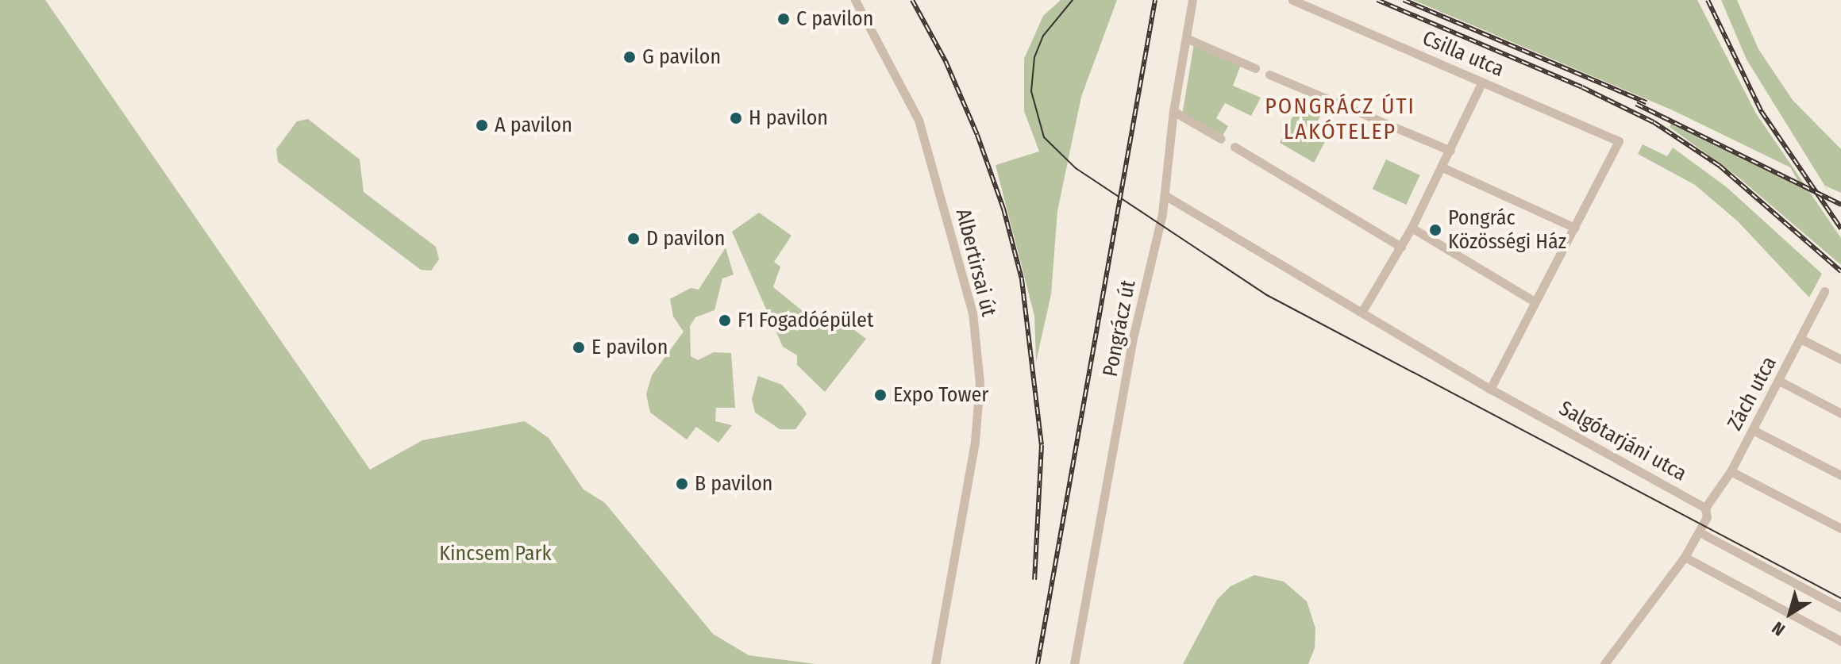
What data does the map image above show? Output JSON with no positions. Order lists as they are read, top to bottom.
{
  "streets": {
    "street": [
      "Csilla utca",
      "Albertirsai út",
      "Pongrácz út",
      "Zách utca",
      "Salgótarjáni utca"
    ]
  },
  "crossings": [
    ["Pongrácz út", "Salgótarjáni utca"],
    ["Zách utca", "Salgótarjáni utca"]
  ],
  "districts": ["PONGRÁCZ ÚTI LAKÓTELEP"],
  "parks": ["Kincsem Park"],
  "places": [
    "C pavilon",
    "G pavilon",
    "H pavilon",
    "A pavilon",
    "Pongrác Közösségi Ház",
    "D pavilon",
    "F1 Fogadóépület",
    "E pavilon",
    "Expo Tower",
    "B pavilon"
  ],
  "north": "bottom left"
}
